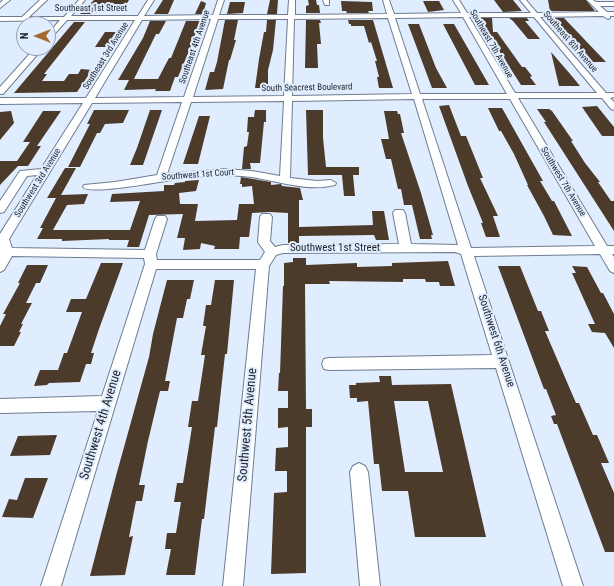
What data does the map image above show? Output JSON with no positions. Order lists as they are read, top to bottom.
{
  "streets": {
    "street": [
      "Southeast 1st Street",
      "Southeast 8th Avenue",
      "Southeast 7th Avenue",
      "Southeast 4th Avenue",
      "Southeast 3rd Avenue",
      "South Seacrest Boulevard",
      "Southwest 1st Court",
      "Southwest 7th Avenue",
      "Southwest 3rd Avenue",
      "Southwest 1st Street",
      "Southwest 6th Avenue",
      "Southwest 4th Avenue",
      "Southwest 5th Avenue"
    ]
  },
  "crossings": [
    ["Southeast 1st Street", "Southeast 8th Avenue"],
    ["Southeast 1st Street", "Southeast 7th Avenue"],
    ["Southeast 1st Street", "Southeast 4th Avenue"],
    ["Southeast 1st Street", "Southeast 3rd Avenue"],
    ["Southeast 1st Street", "Southwest 6th Avenue"],
    ["Southeast 8th Avenue", "South Seacrest Boulevard"],
    ["Southeast 7th Avenue", "South Seacrest Boulevard"],
    ["Southeast 7th Avenue", "Southwest 7th Avenue"],
    ["Southeast 4th Avenue", "South Seacrest Boulevard"],
    ["Southeast 3rd Avenue", "South Seacrest Boulevard"],
    ["Southeast 3rd Avenue", "Southwest 3rd Avenue"],
    ["South Seacrest Boulevard", "Southwest 7th Avenue"],
    ["South Seacrest Boulevard", "Southwest 3rd Avenue"],
    ["South Seacrest Boulevard", "Southwest 6th Avenue"],
    ["Southwest 7th Avenue", "Southwest 1st Street"],
    ["Southwest 3rd Avenue", "Southwest 1st Street"],
    ["Southwest 1st Street", "Southwest 6th Avenue"],
    ["Southwest 1st Street", "Southwest 4th Avenue"],
    ["Southwest 1st Street", "Southwest 5th Avenue"]
  ],
  "north": "left"
}
